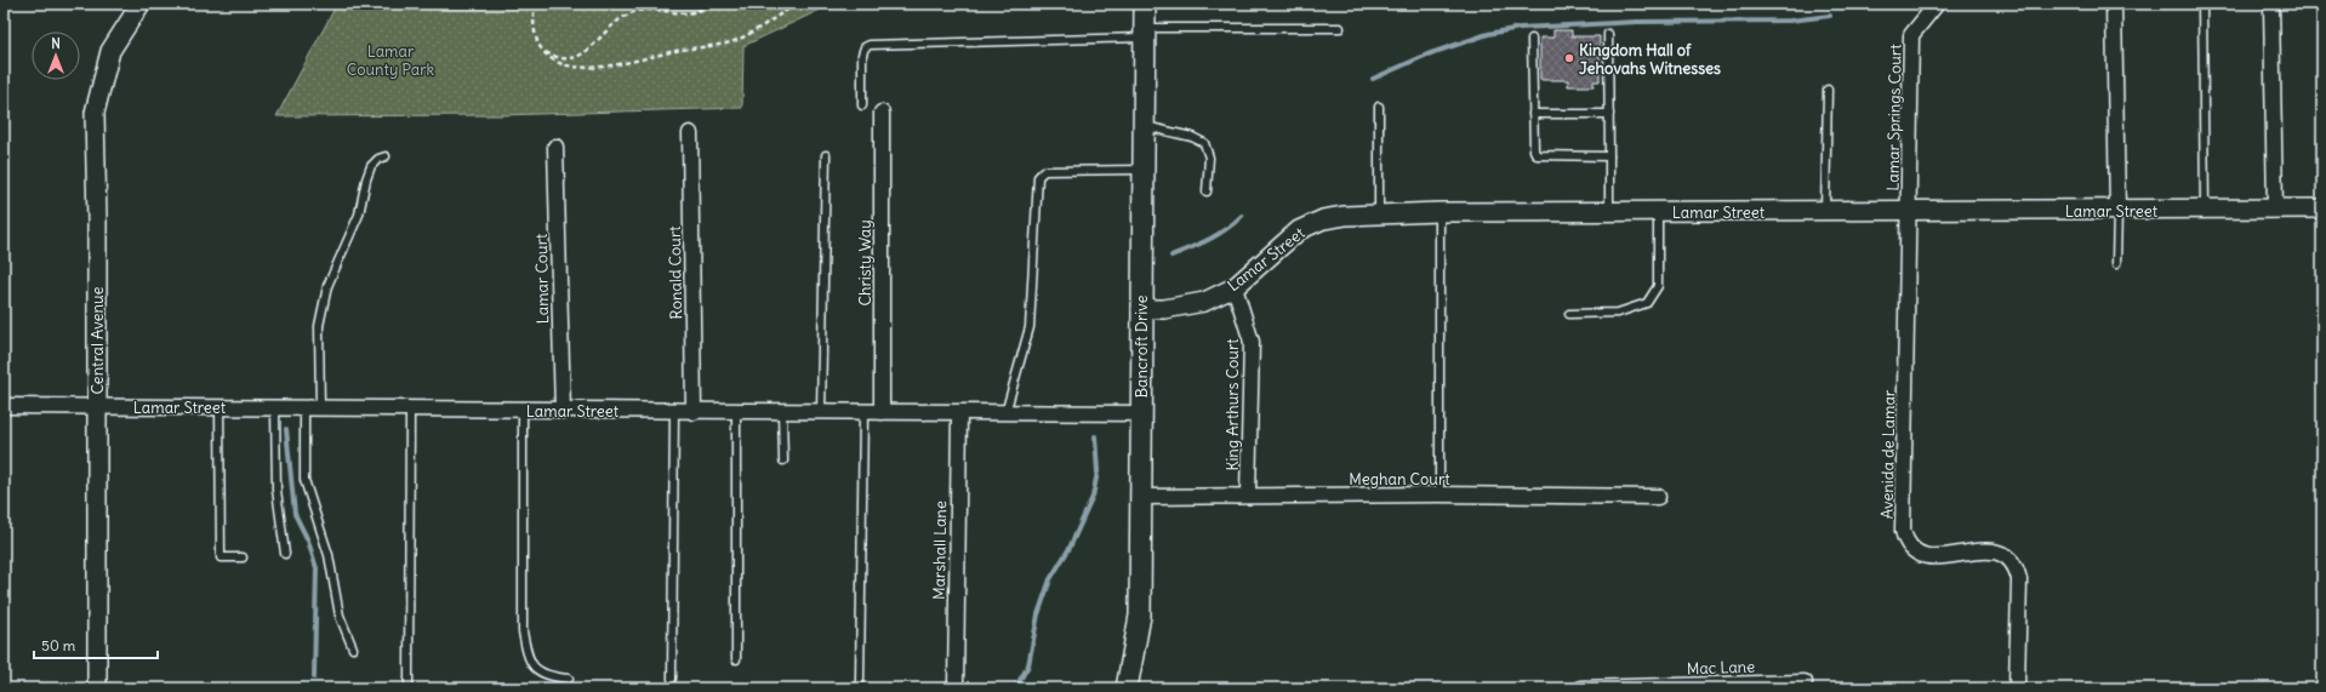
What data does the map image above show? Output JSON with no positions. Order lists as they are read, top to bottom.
{
  "streets": {
    "main road": ["Bancroft Drive"],
    "street": [
      "Lamar Springs Court",
      "Lamar Street",
      "Christy Way",
      "Ronald Court",
      "Lamar Court",
      "Central Avenue",
      "King Arthurs Court",
      "Avenida de Lamar",
      "Meghan Court",
      "Marshall Lane",
      "Mac Lane"
    ]
  },
  "crossings": [
    ["Lamar Springs Court", "Lamar Street"],
    ["Lamar Springs Court", "Avenida de Lamar"],
    ["Lamar Street", "Christy Way"],
    ["Lamar Street", "Ronald Court"],
    ["Lamar Street", "Lamar Court"],
    ["Lamar Street", "Central Avenue"],
    ["Lamar Street", "Bancroft Drive"],
    ["Lamar Street", "King Arthurs Court"],
    ["Lamar Street", "Avenida de Lamar"],
    ["Lamar Street", "Marshall Lane"],
    ["Bancroft Drive", "Meghan Court"],
    ["King Arthurs Court", "Meghan Court"]
  ],
  "parks": ["Lamar County Park"],
  "places": ["Kingdom Hall of Jehovahs Witnesses"],
  "scale_bar": "50 m",
  "north": "top"
}
